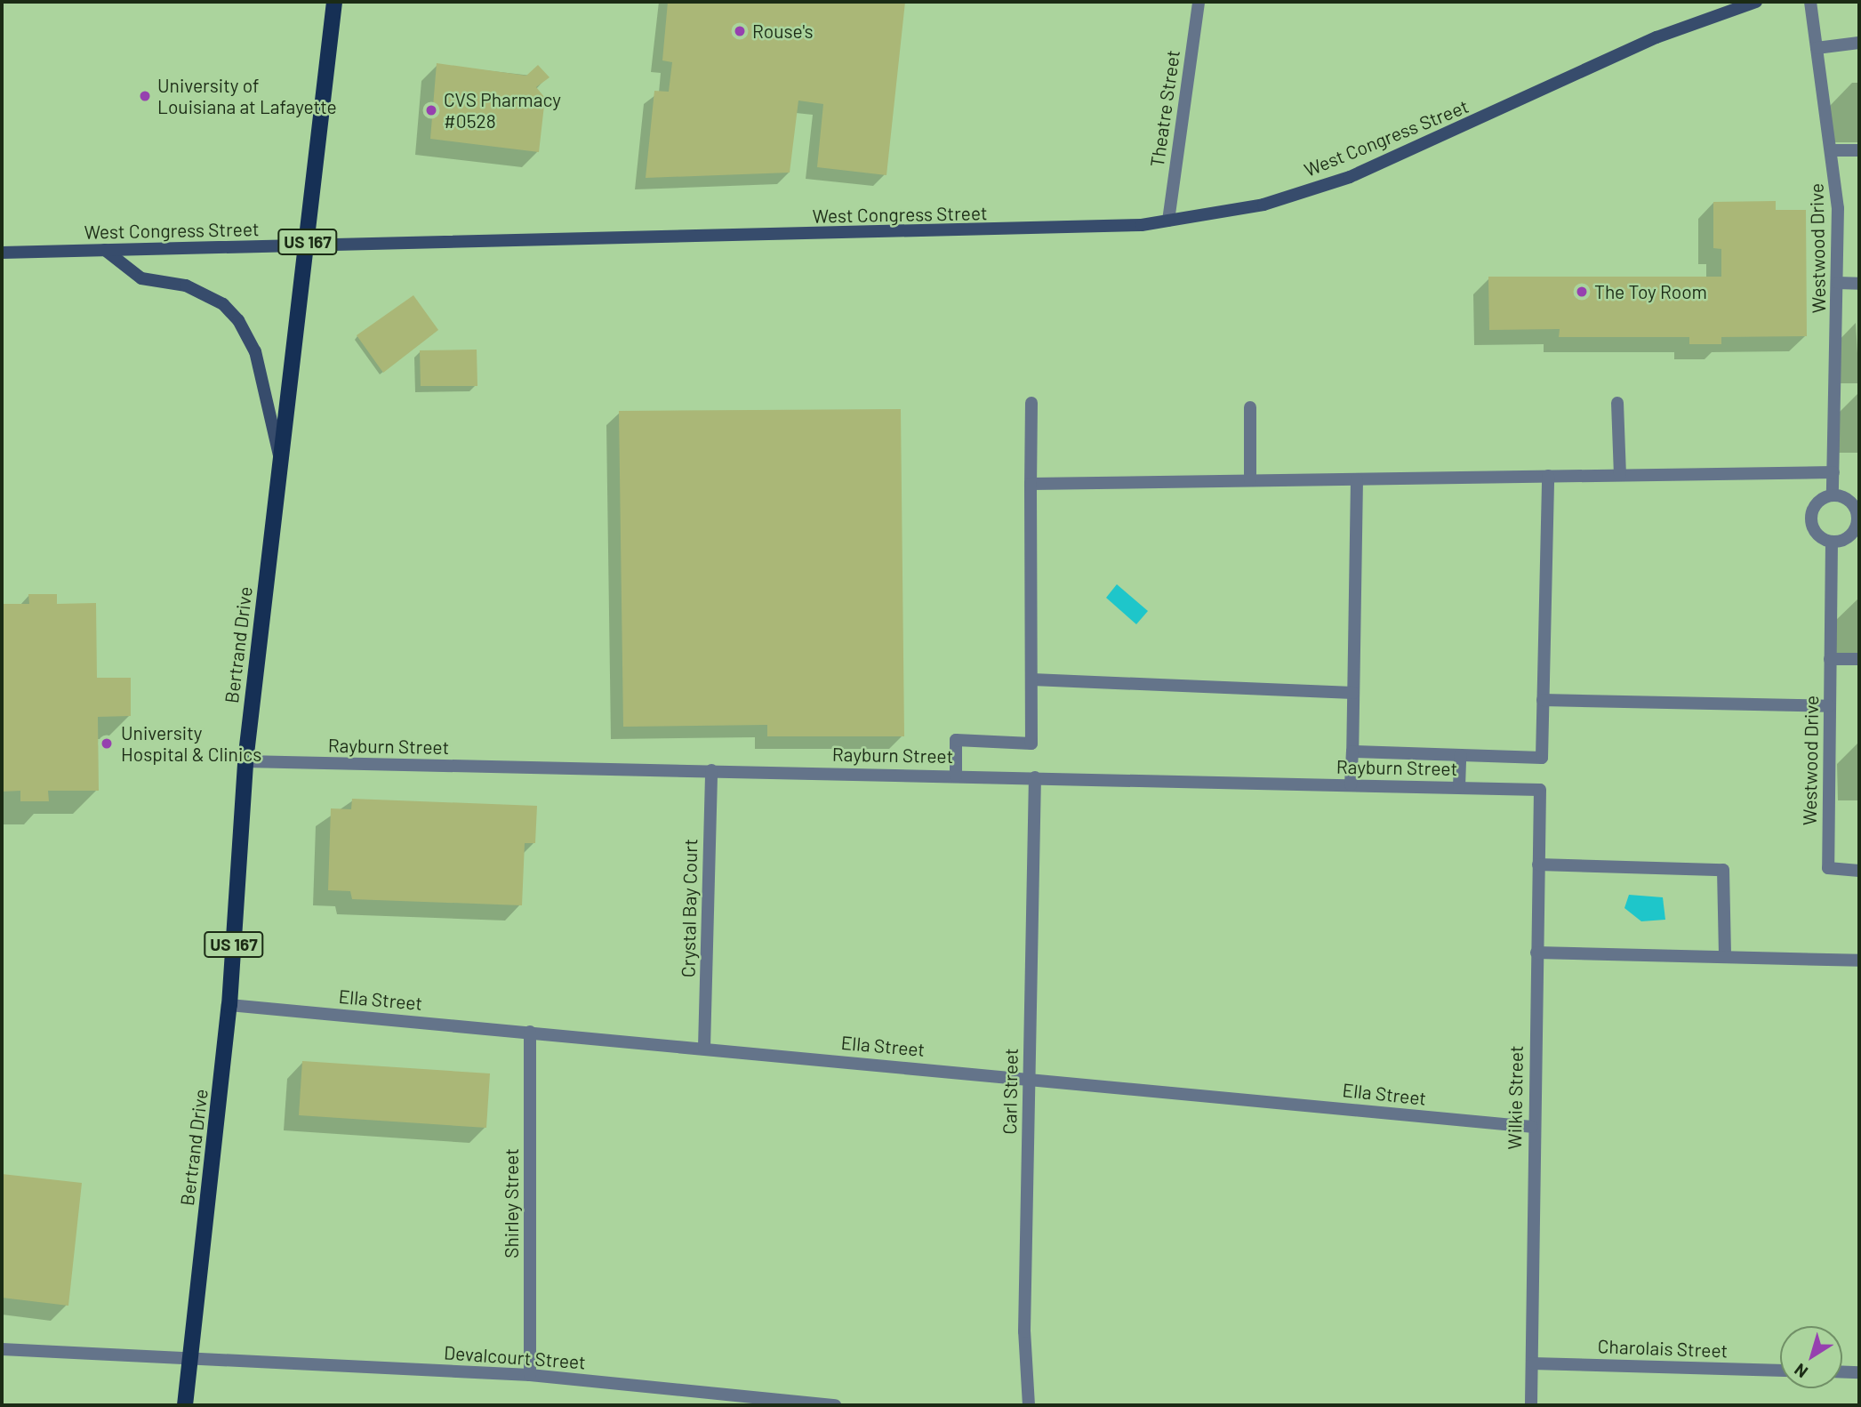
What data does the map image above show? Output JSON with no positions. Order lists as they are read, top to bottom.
{
  "streets": {
    "main road": ["West Congress Street", "US 167", "Bertrand Drive"],
    "street": [
      "Theatre Street",
      "Westwood Drive",
      "Rayburn Street",
      "Crystal Bay Court",
      "Ella Street",
      "Carl Street",
      "Wilkie Street",
      "Shirley Street",
      "Charolais Street",
      "Devalcourt Street"
    ]
  },
  "crossings": [
    ["Theatre Street", "West Congress Street"],
    ["West Congress Street", "Bertrand Drive"],
    ["Bertrand Drive", "Rayburn Street"],
    ["Bertrand Drive", "Ella Street"],
    ["Bertrand Drive", "Devalcourt Street"],
    ["Rayburn Street", "Crystal Bay Court"],
    ["Rayburn Street", "Carl Street"],
    ["Rayburn Street", "Wilkie Street"],
    ["Crystal Bay Court", "Ella Street"],
    ["Ella Street", "Carl Street"],
    ["Ella Street", "Wilkie Street"],
    ["Ella Street", "Shirley Street"],
    ["Wilkie Street", "Charolais Street"],
    ["Shirley Street", "Devalcourt Street"]
  ],
  "places": [
    "Rouse's",
    "University of Louisiana at Lafayette",
    "CVS Pharmacy #0528",
    "The Toy Room",
    "University Hospital & Clinics"
  ],
  "north": "bottom left"
}
